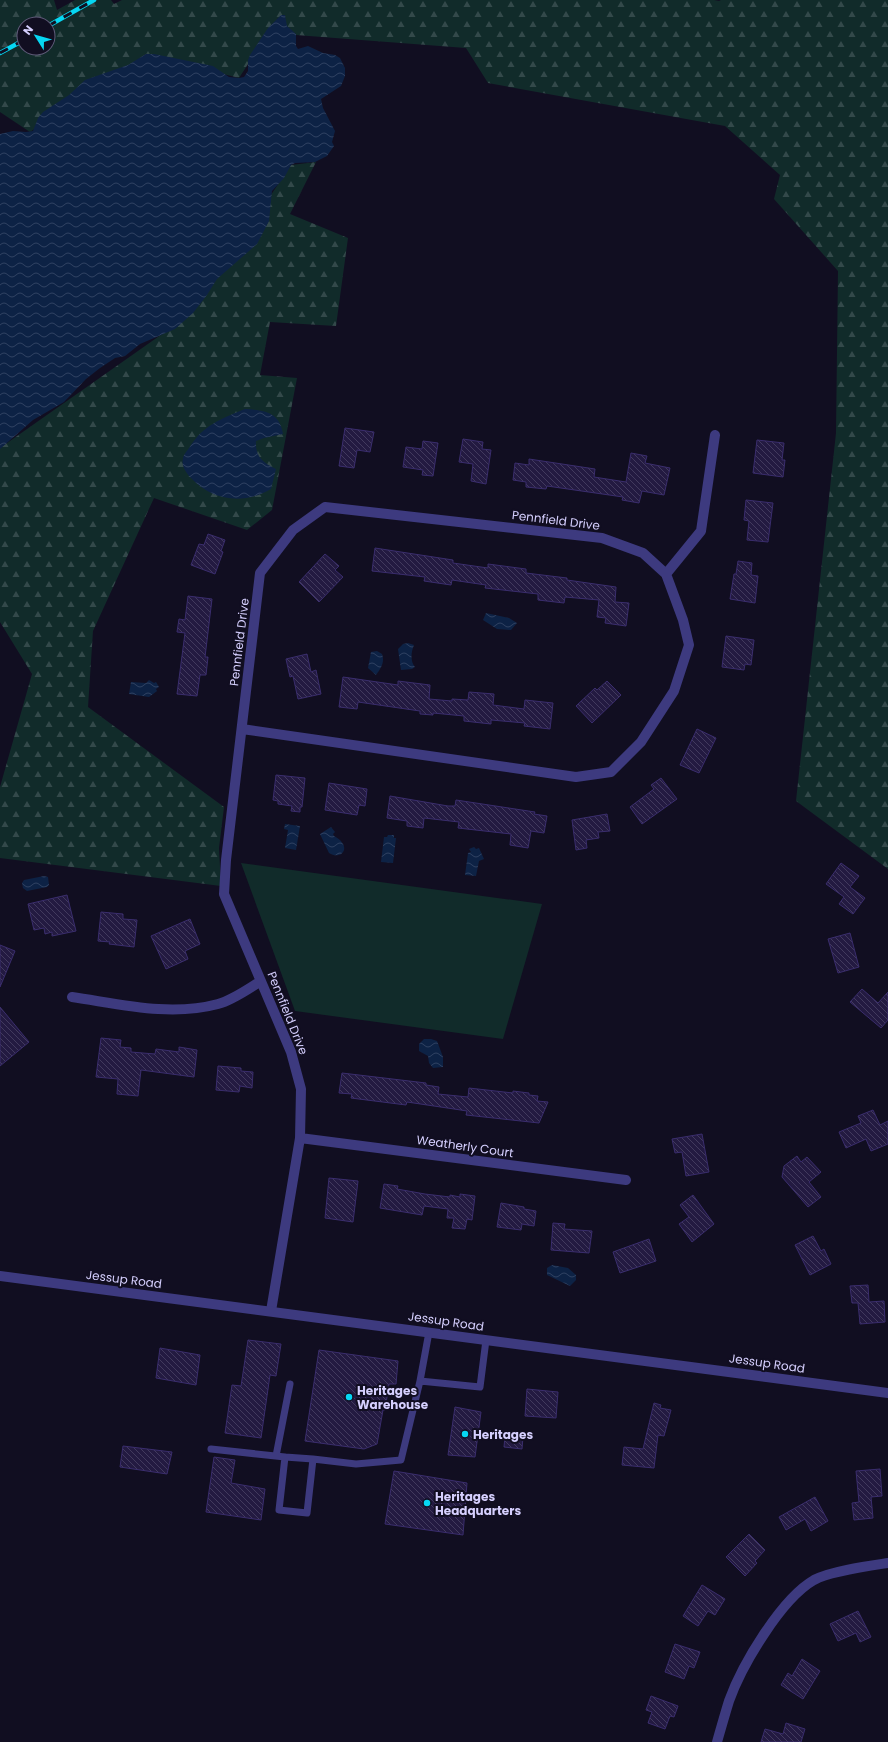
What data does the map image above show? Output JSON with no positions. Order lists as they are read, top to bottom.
{
  "streets": {
    "street": ["Pennfield Drive", "Weatherly Court", "Jessup Road"]
  },
  "crossings": [
    ["Pennfield Drive", "Weatherly Court"],
    ["Pennfield Drive", "Jessup Road"]
  ],
  "places": ["Heritages Warehouse", "Heritages", "Heritages Headquarters"],
  "north": "top left"
}
